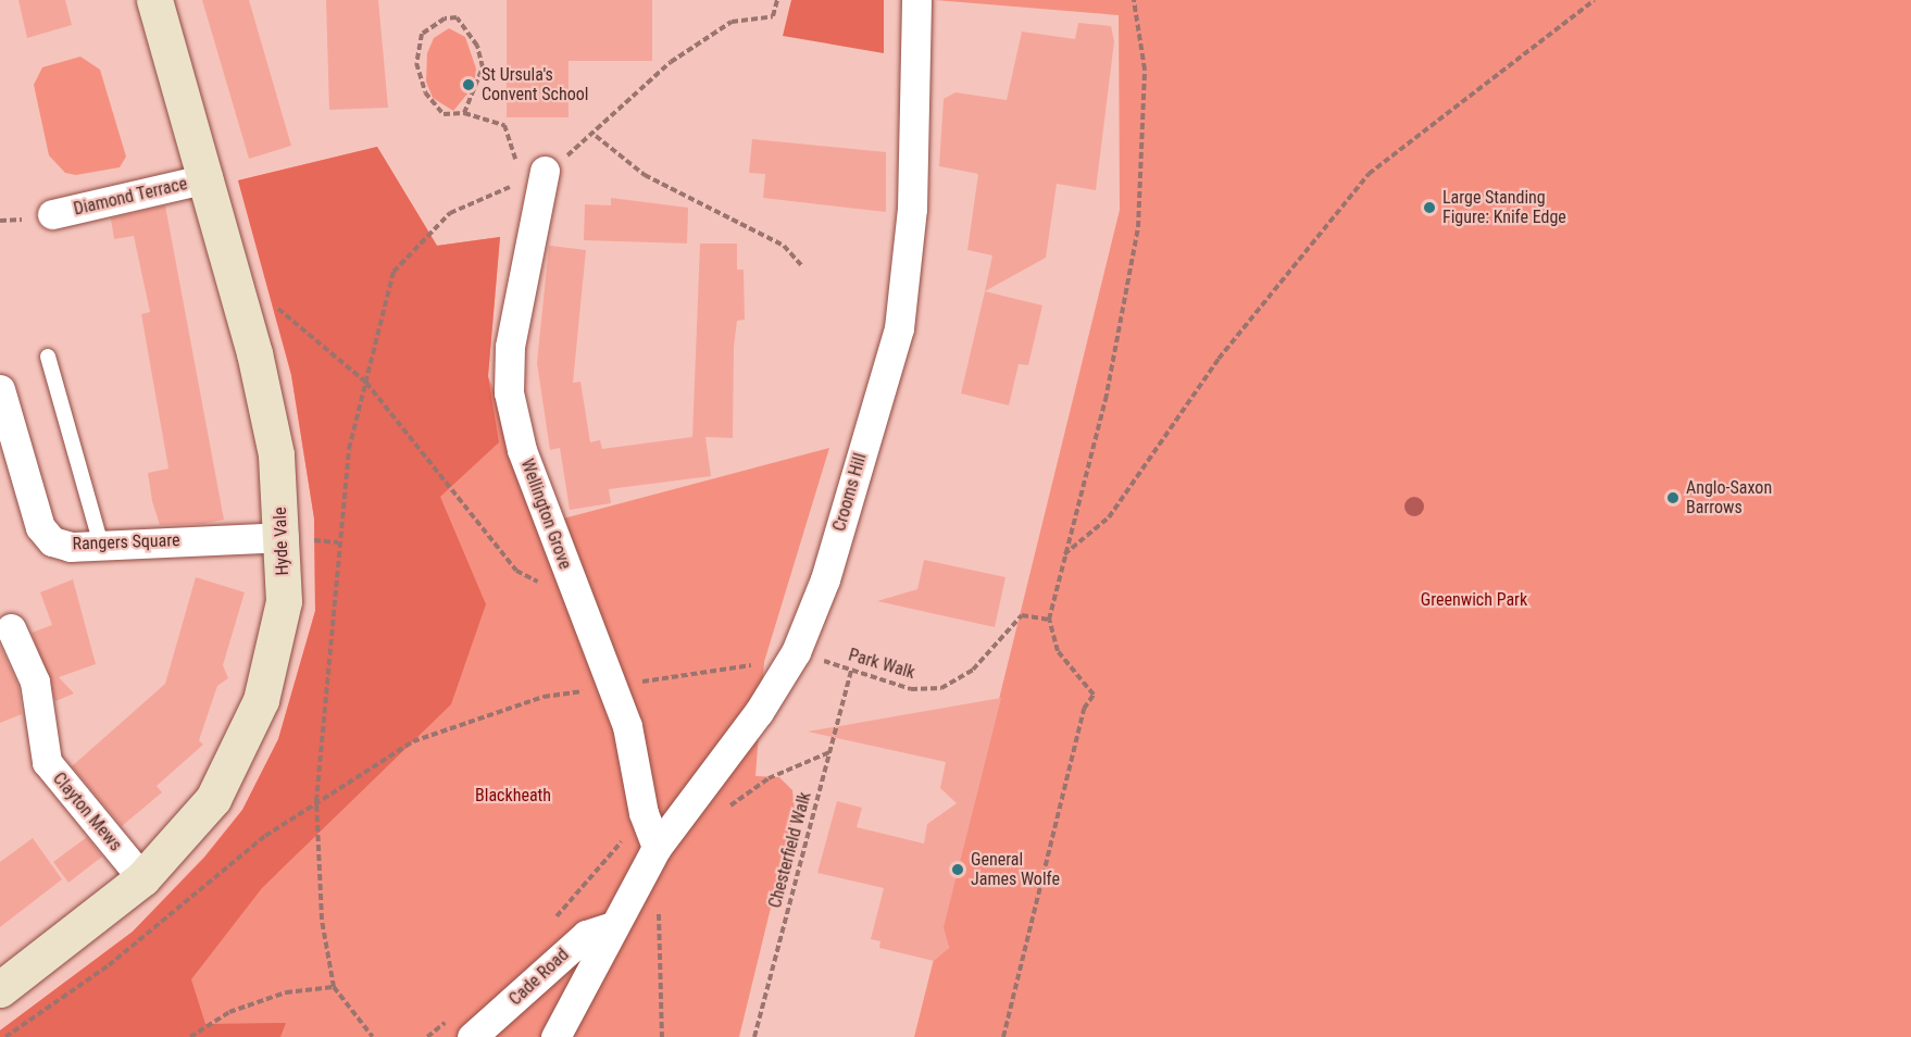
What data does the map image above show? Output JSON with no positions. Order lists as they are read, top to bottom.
{
  "streets": {
    "main road": ["Hyde Vale"],
    "street": [
      "Diamond Terrace",
      "Crooms Hill",
      "Wellington Grove",
      "Rangers Square",
      "Clayton Mews",
      "Cade Road"
    ],
    "path": ["Park Walk", "Chesterfield Walk"]
  },
  "crossings": [
    ["Diamond Terrace", "Hyde Vale"],
    ["Crooms Hill", "Wellington Grove"],
    ["Crooms Hill", "Park Walk"],
    ["Crooms Hill", "Cade Road"],
    ["Hyde Vale", "Rangers Square"],
    ["Hyde Vale", "Clayton Mews"],
    ["Park Walk", "Chesterfield Walk"]
  ],
  "parks": ["Greenwich Park", "Blackheath"],
  "places": [
    "St Ursula's Convent School",
    "Large Standing Figure: Knife Edge",
    "Anglo-Saxon Barrows",
    "General James Wolfe"
  ]
}
